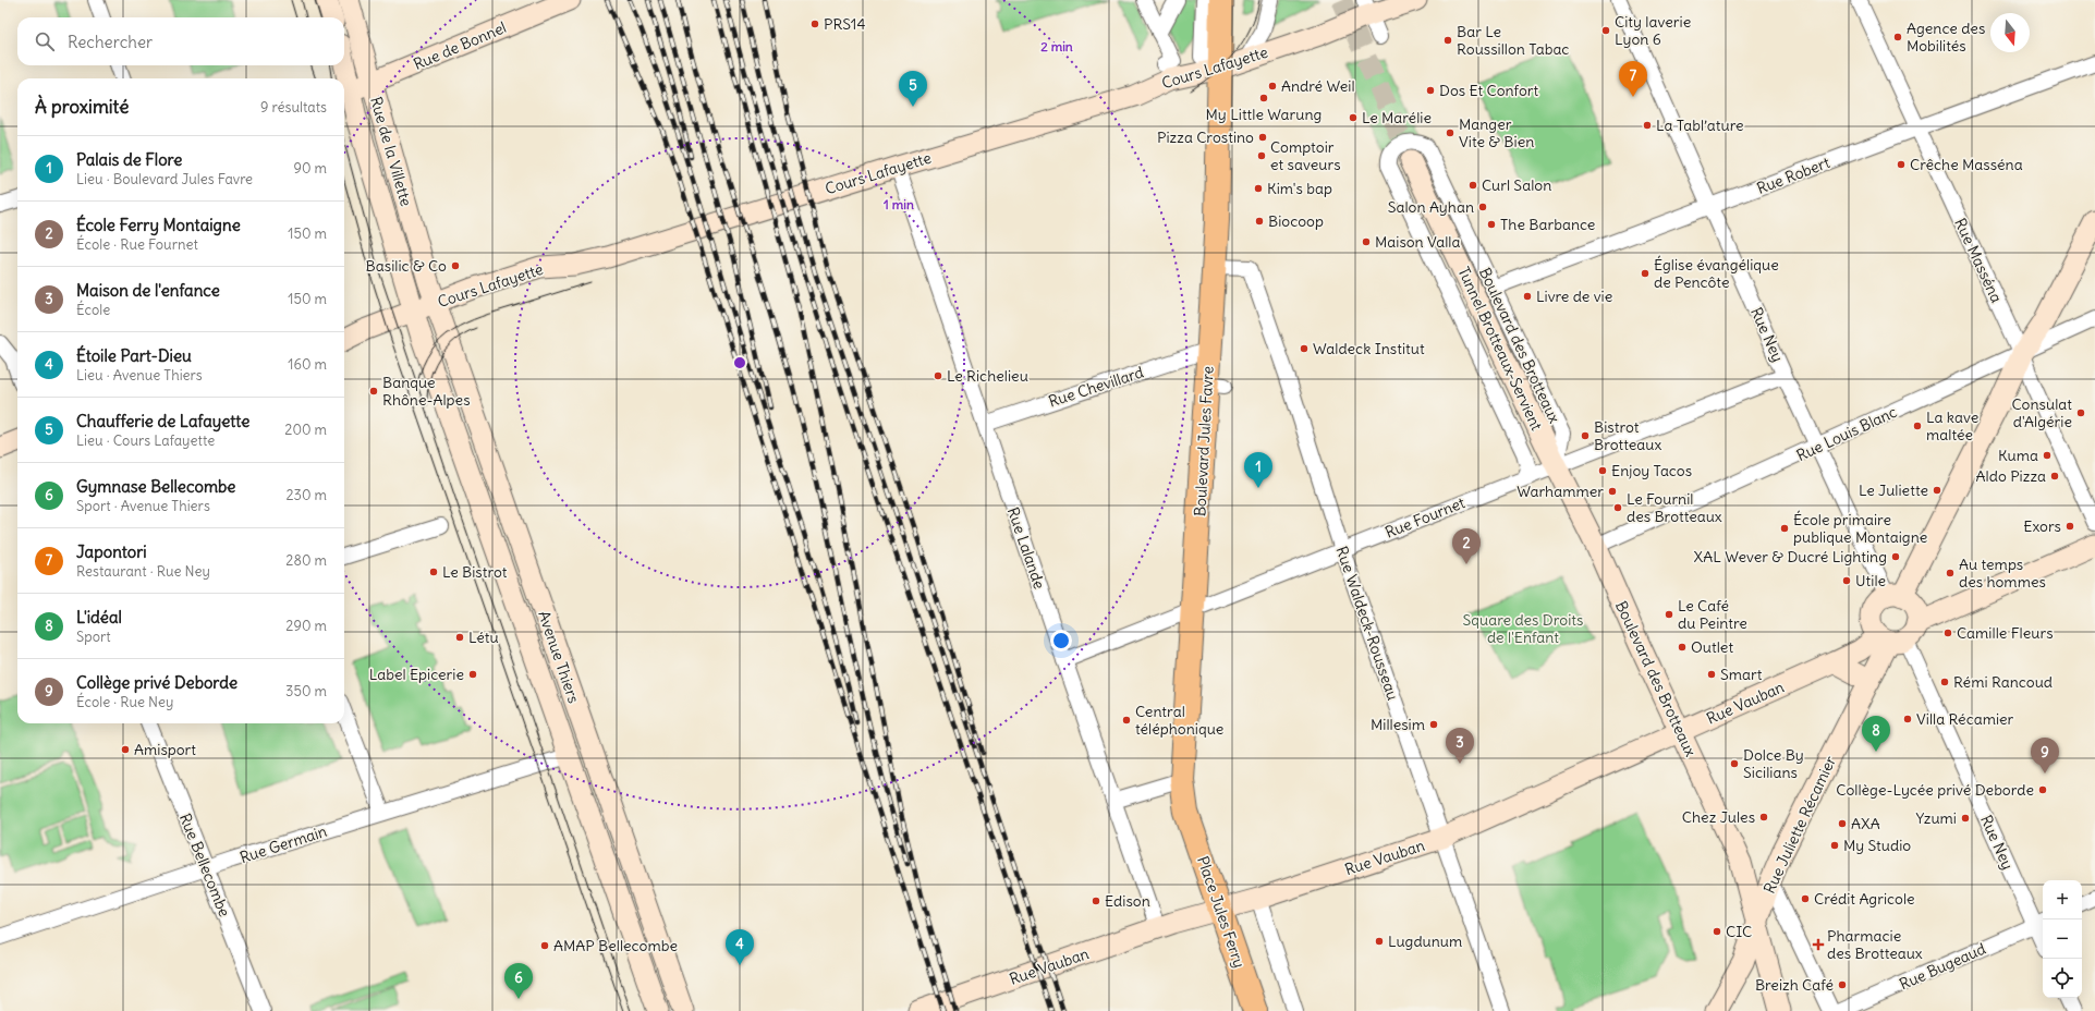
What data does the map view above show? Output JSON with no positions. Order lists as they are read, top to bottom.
{
  "streets": {
    "main road": [
      "Rue de Bonnel",
      "Cours Lafayette",
      "Rue de la Villette",
      "Boulevard des Brotteaux",
      "Tunnel Brotteaux-Servient",
      "Boulevard Jules Favre",
      "Avenue Thiers",
      "Rue Vauban",
      "Rue Juliette Récamier",
      "Place Jules Ferry"
    ],
    "street": [
      "Rue Robert",
      "Rue Masséna",
      "Rue Ney",
      "Rue Chevillard",
      "Rue Louis Blanc",
      "Rue Fournet",
      "Rue Lalande",
      "Rue Waldeck-Rousseau",
      "Rue Germain",
      "Rue Bellecombe",
      "Rue Bugeaud"
    ]
  },
  "crossings": [
    ["Rue de Bonnel", "Rue de la Villette"],
    ["Cours Lafayette", "Rue de la Villette"],
    ["Cours Lafayette", "Boulevard Jules Favre"],
    ["Cours Lafayette", "Rue Lalande"],
    ["Cours Lafayette", "Avenue Thiers"],
    ["Rue de la Villette", "Avenue Thiers"],
    ["Rue Robert", "Rue Masséna"],
    ["Rue Robert", "Rue Ney"],
    ["Rue Robert", "Boulevard des Brotteaux"],
    ["Rue Masséna", "Rue Louis Blanc"],
    ["Rue Ney", "Rue Louis Blanc"],
    ["Rue Ney", "Rue Fournet"],
    ["Rue Ney", "Rue Vauban"],
    ["Rue Ney", "Rue Juliette Récamier"],
    ["Rue Ney", "Rue Bugeaud"],
    ["Boulevard des Brotteaux", "Tunnel Brotteaux-Servient"],
    ["Boulevard des Brotteaux", "Rue Louis Blanc"],
    ["Boulevard des Brotteaux", "Rue Fournet"],
    ["Boulevard des Brotteaux", "Rue Vauban"],
    ["Boulevard des Brotteaux", "Rue Juliette Récamier"],
    ["Tunnel Brotteaux-Servient", "Rue Fournet"],
    ["Rue Chevillard", "Boulevard Jules Favre"],
    ["Rue Chevillard", "Rue Lalande"],
    ["Boulevard Jules Favre", "Rue Fournet"],
    ["Boulevard Jules Favre", "Rue Waldeck-Rousseau"],
    ["Boulevard Jules Favre", "Place Jules Ferry"],
    ["Rue Fournet", "Rue Lalande"],
    ["Rue Fournet", "Rue Waldeck-Rousseau"],
    ["Rue Lalande", "Rue Vauban"],
    ["Rue Waldeck-Rousseau", "Rue Vauban"],
    ["Avenue Thiers", "Rue Germain"],
    ["Rue Vauban", "Rue Juliette Récamier"],
    ["Rue Vauban", "Place Jules Ferry"],
    ["Rue Germain", "Rue Bellecombe"]
  ],
  "parks": ["Square des Droits de l'Enfant"],
  "places": {
    "other": [
      "PRS14",
      "City laverie Lyon 6",
      "Agence des Mobilités",
      "Bar Le Roussillon Tabac",
      "André Weil",
      "Dos Et Confort",
      "My Little Warung",
      "Le Marélie",
      "La Tabl’ature",
      "Manger Vite & Bien",
      "Pizza Crostino",
      "Comptoir et saveurs",
      "Crêche Masséna",
      "Curl Salon",
      "Kim's bap",
      "Salon Ayhan",
      "Biocoop",
      "The Barbance",
      "Maison Valla",
      "Basilic & Co",
      "Église évangélique de Pencôte",
      "Livre de vie",
      "Waldeck Institut",
      "Le Richelieu",
      "Banque Rhône-Alpes",
      "Consulat d'Algérie",
      "La kave maltée",
      "Bistrot Brotteaux",
      "Kuma",
      "Enjoy Tacos",
      "Aldo Pizza",
      "Le Juliette",
      "Warhammer",
      "Le Fournil des Brotteaux",
      "Exors",
      "École primaire publique Montaigne",
      "XAL Wever & Ducré Lighting",
      "Le Bistrot",
      "Au temps des hommes",
      "Utile",
      "Le Café du Peintre",
      "Camille Fleurs",
      "Létu",
      "Outlet",
      "Label Epicerie",
      "Smart",
      "Rémi Rancoud",
      "Villa Récamier",
      "Central téléphonique",
      "Millesim",
      "Amisport",
      "Dolce By Sicilians",
      "Collège-Lycée privé Deborde",
      "Chez Jules",
      "Yzumi",
      "AXA",
      "My Studio",
      "Crédit Agricole",
      "Edison",
      "CIC",
      "Lugdunum",
      "AMAP Bellecombe",
      "Breizh Café"
    ],
    "health": ["Pharmacie des Brotteaux"]
  },
  "north": "bottom",
  "page": {
    "search": "Rechercher",
    "pins": [
      "7",
      "5",
      "1",
      "2",
      "8",
      "3",
      "9",
      "4",
      "6"
    ],
    "heading": ["À proximité", "9 résultats"],
    "list": [
      {
        "mark": "1",
        "name": "Palais de Flore",
        "note": "Lieu · Boulevard Jules Favre",
        "value": "90 m"
      },
      {
        "mark": "2",
        "name": "École Ferry Montaigne",
        "note": "École · Rue Fournet",
        "value": "150 m"
      },
      {
        "mark": "3",
        "name": "Maison de l'enfance",
        "note": "École",
        "value": "150 m"
      },
      {
        "mark": "4",
        "name": "Étoile Part-Dieu",
        "note": "Lieu · Avenue Thiers",
        "value": "160 m"
      },
      {
        "mark": "5",
        "name": "Chaufferie de Lafayette",
        "note": "Lieu · Cours Lafayette",
        "value": "200 m"
      },
      {
        "mark": "6",
        "name": "Gymnase Bellecombe",
        "note": "Sport · Avenue Thiers",
        "value": "230 m"
      },
      {
        "mark": "7",
        "name": "Japontori",
        "note": "Restaurant · Rue Ney",
        "value": "280 m"
      },
      {
        "mark": "8",
        "name": "L'idéal",
        "note": "Sport",
        "value": "290 m"
      },
      {
        "mark": "9",
        "name": "Collège privé Deborde",
        "note": "École · Rue Ney",
        "value": "350 m"
      }
    ],
    "map_buttons": ["+", "−"]
  },
  "rings": ["2 min", "1 min"]
}
